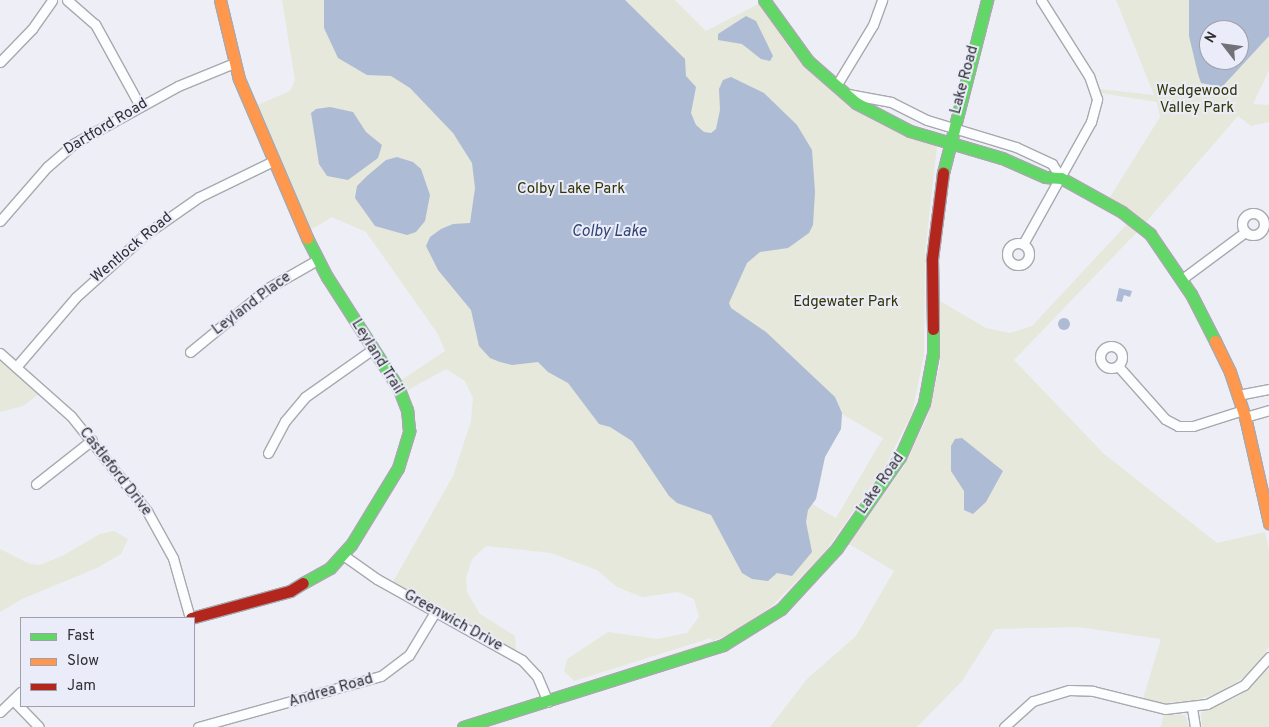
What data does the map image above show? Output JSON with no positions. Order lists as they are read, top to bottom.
{
  "streets": {
    "street": [
      "Lake Road",
      "Dartford Road",
      "Wentlock Road",
      "Leyland Place",
      "Leyland Trail",
      "Castleford Drive",
      "Greenwich Drive",
      "Andrea Road"
    ]
  },
  "crossings": [
    ["Lake Road", "Greenwich Drive"],
    ["Dartford Road", "Leyland Trail"],
    ["Wentlock Road", "Leyland Trail"],
    ["Wentlock Road", "Castleford Drive"],
    ["Leyland Place", "Leyland Trail"],
    ["Leyland Trail", "Greenwich Drive"],
    ["Greenwich Drive", "Andrea Road"]
  ],
  "water": ["Colby Lake"],
  "parks": ["Wedgewood Valley Park", "Colby Lake Park", "Edgewater Park"],
  "legend": ["Fast", "Slow", "Jam"],
  "north": "top left"
}
